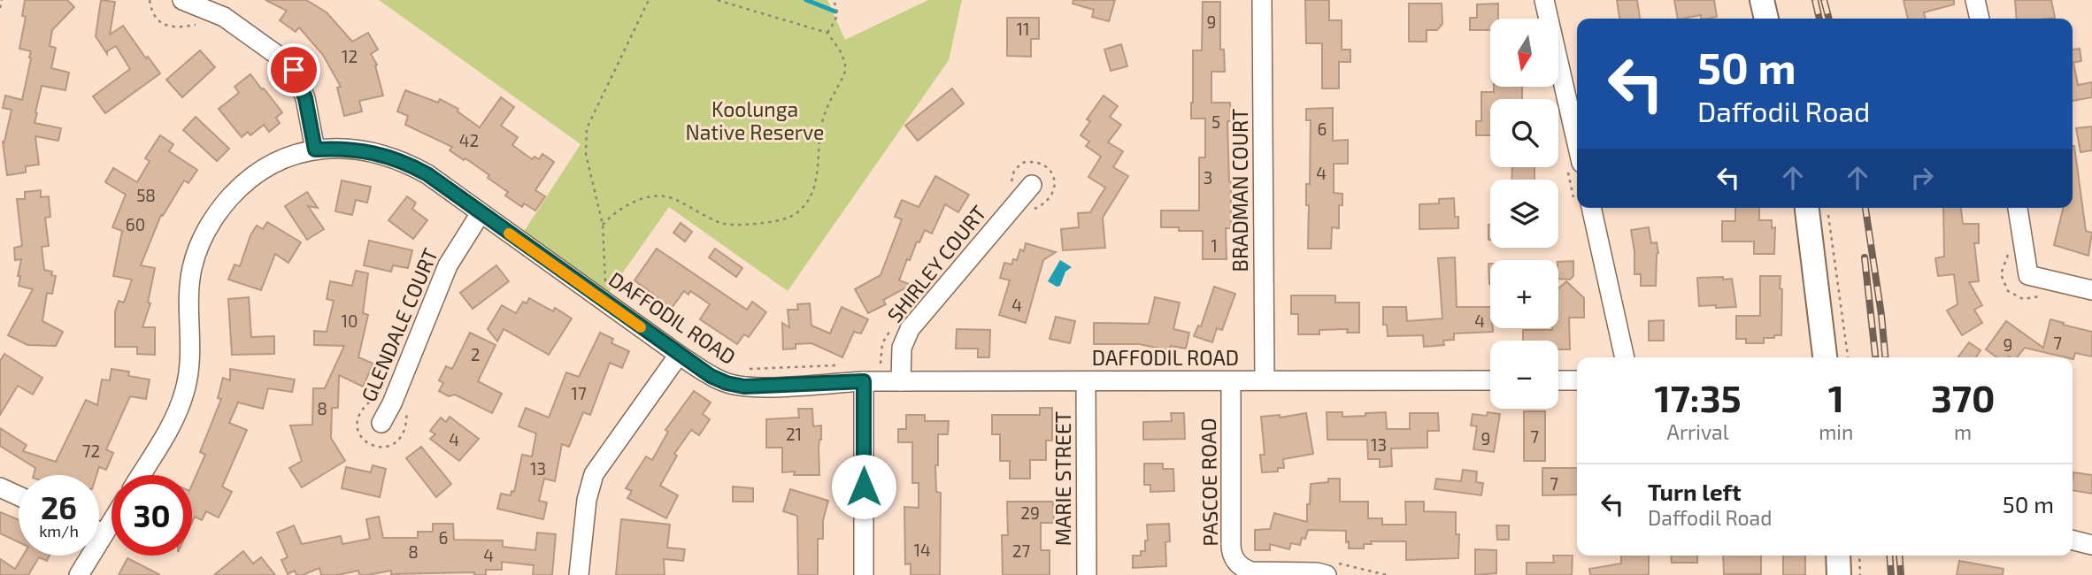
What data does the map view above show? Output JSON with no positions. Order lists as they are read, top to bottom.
{
  "streets": {
    "street": [
      "BRADMAN COURT",
      "SHIRLEY COURT",
      "DAFFODIL ROAD",
      "GLENDALE COURT",
      "MARIE STREET",
      "PASCOE ROAD"
    ]
  },
  "crossings": [
    ["BRADMAN COURT", "DAFFODIL ROAD"],
    ["SHIRLEY COURT", "DAFFODIL ROAD"],
    ["DAFFODIL ROAD", "GLENDALE COURT"],
    ["DAFFODIL ROAD", "MARIE STREET"],
    ["DAFFODIL ROAD", "PASCOE ROAD"]
  ],
  "parks": ["Koolunga Native Reserve"],
  "house_numbers": [
    "9",
    "11",
    "12",
    "5",
    "6",
    "42",
    "4",
    "3",
    "58",
    "60",
    "1",
    "4",
    "10",
    "4",
    "7",
    "9",
    "2",
    "17",
    "8",
    "21",
    "7",
    "9",
    "4",
    "13",
    "72",
    "13",
    "7",
    "29",
    "6",
    "14",
    "27",
    "8",
    "4"
  ],
  "north": "bottom",
  "page": {
    "map_buttons": ["+", "−"],
    "turn": ["50 m", "Daffodil Road"],
    "eta": [
      "17:35",
      "Arrival",
      "1",
      "min",
      "370",
      "m"
    ],
    "list": [
      {
        "name": "Turn left",
        "note": "Daffodil Road",
        "value": "50 m"
      }
    ],
    "speed": "26 km/h",
    "limit": "30"
  }
}
